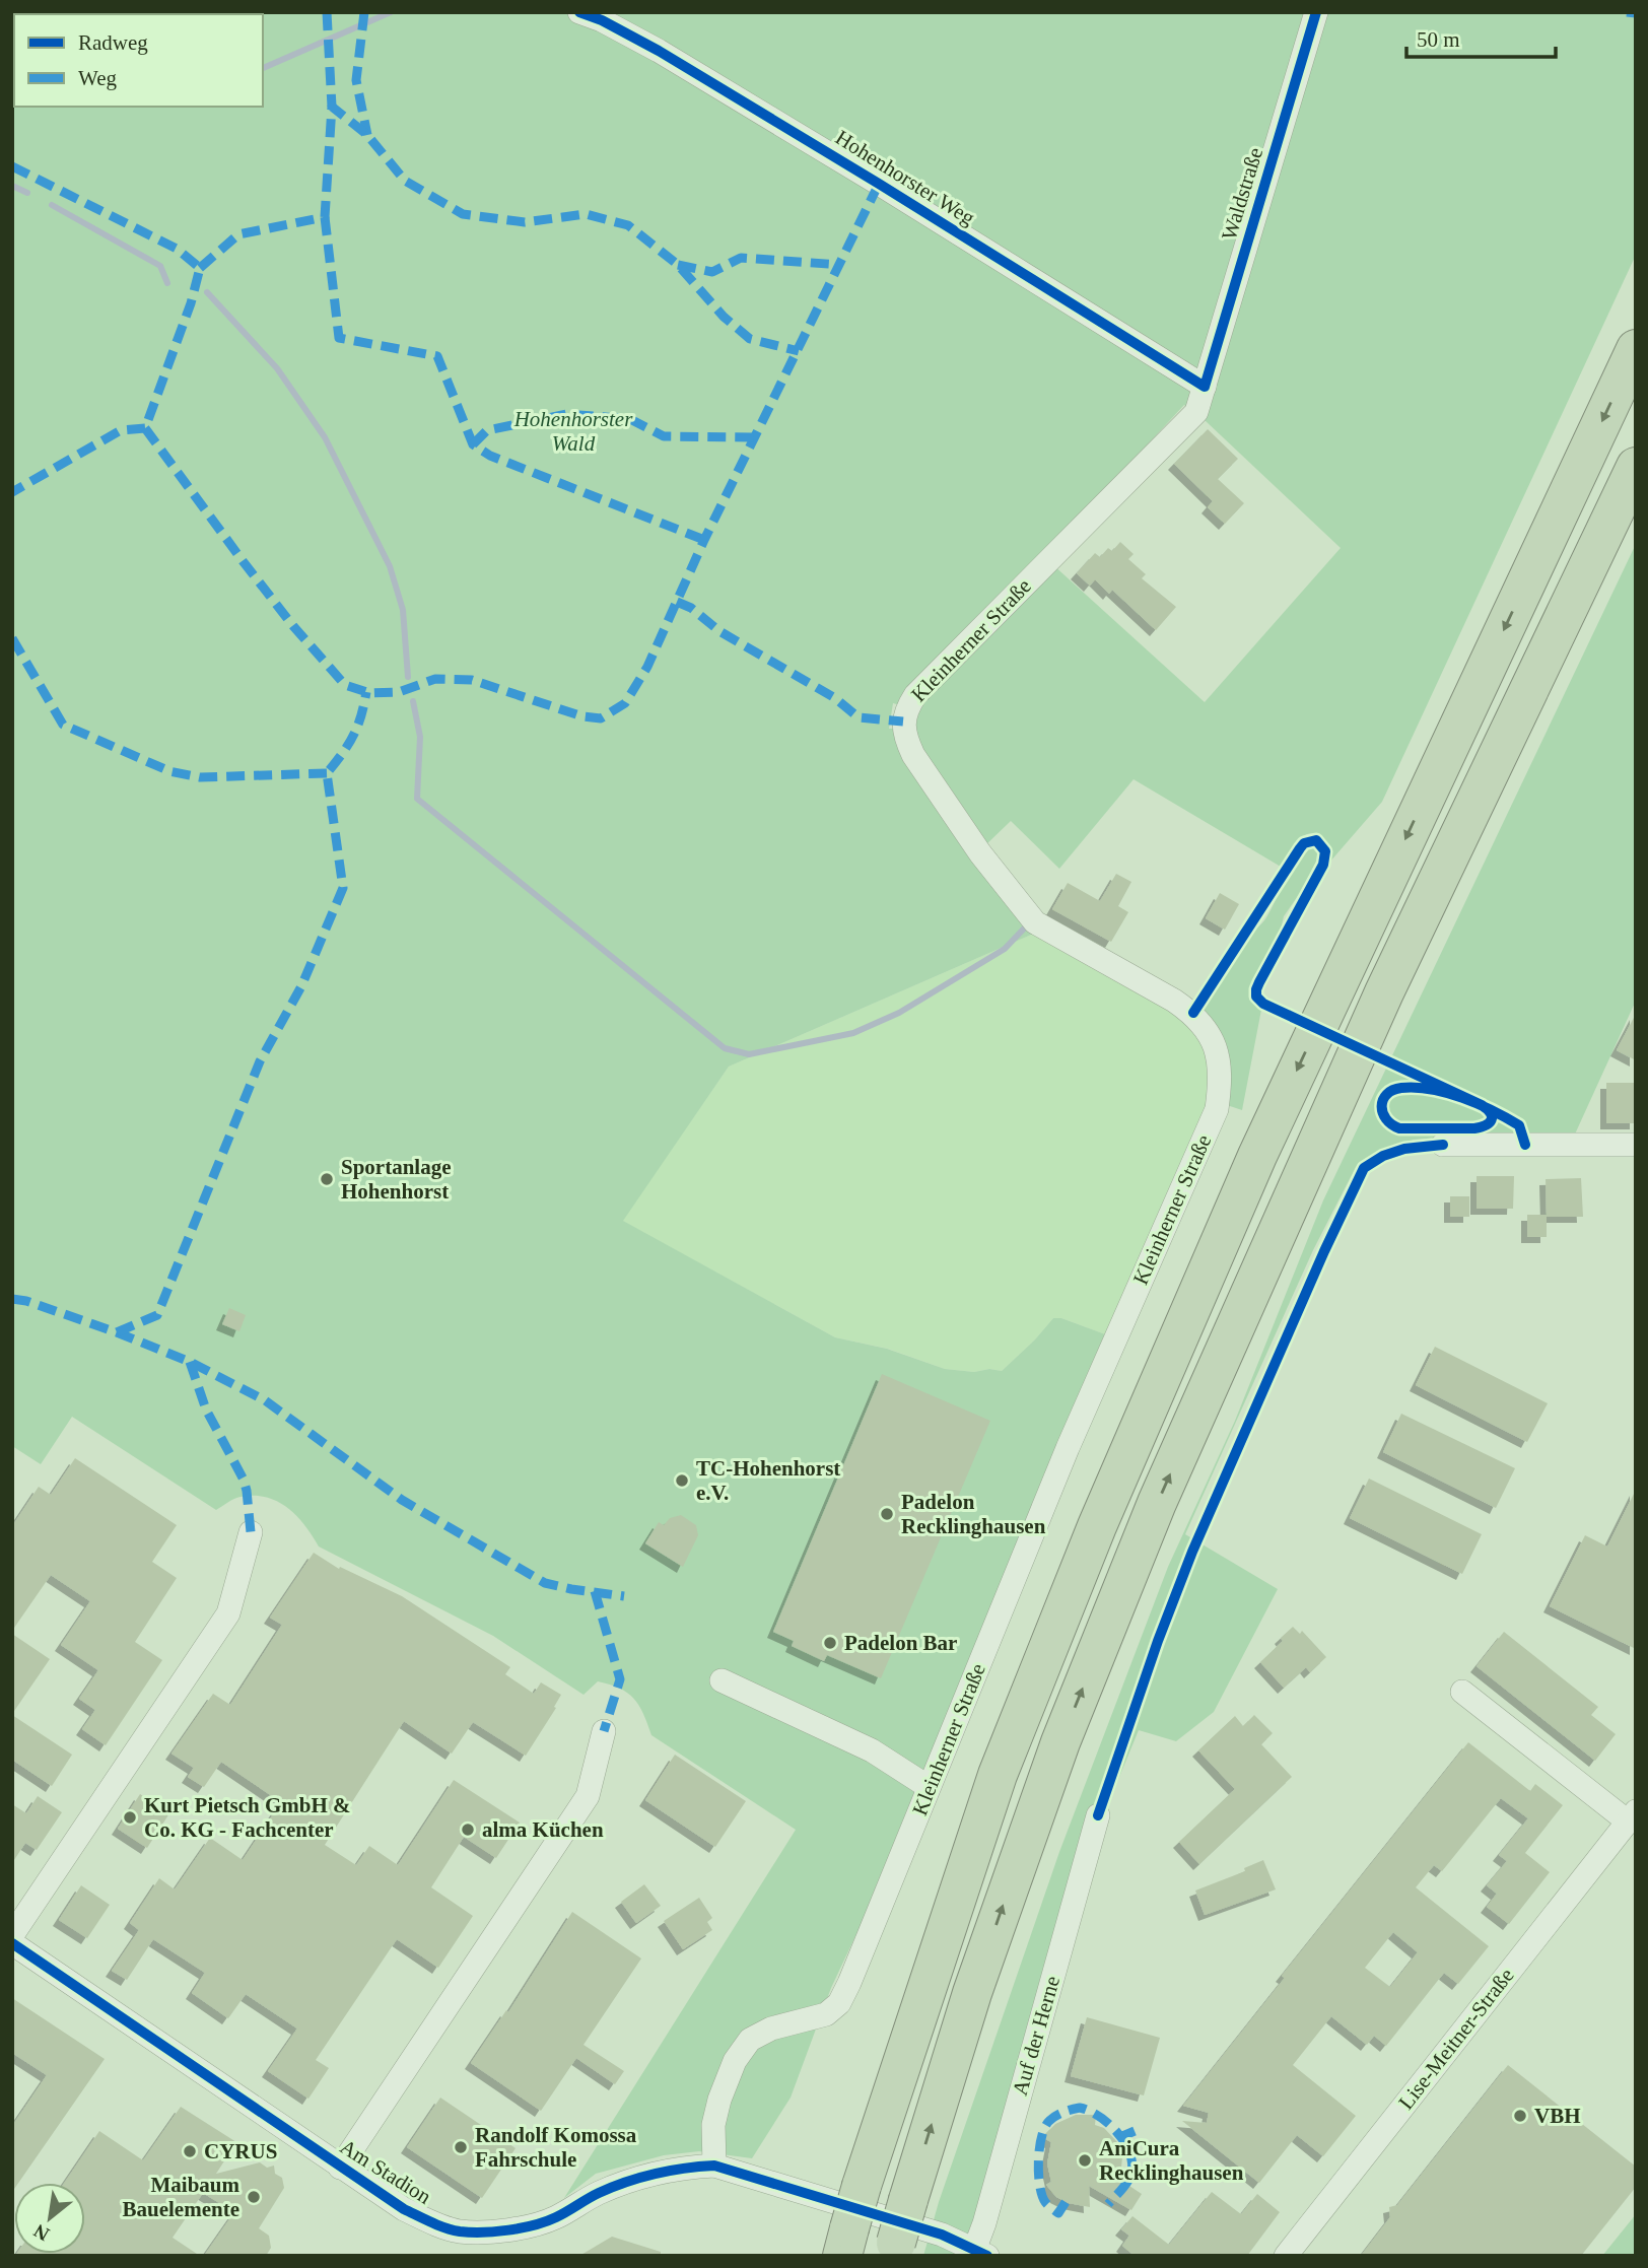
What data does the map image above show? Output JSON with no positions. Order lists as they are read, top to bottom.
{
  "streets": {
    "street": [
      "Hohenhorster Weg",
      "Waldstraße",
      "Kleinherner Straße",
      "Auf der Herne",
      "Lise-Meitner-Straße",
      "Am Stadion"
    ]
  },
  "crossings": [
    ["Hohenhorster Weg", "Waldstraße"],
    ["Hohenhorster Weg", "Kleinherner Straße"],
    ["Waldstraße", "Kleinherner Straße"],
    ["Kleinherner Straße", "Am Stadion"],
    ["Auf der Herne", "Am Stadion"]
  ],
  "parks": ["Hohenhorster Wald"],
  "places": [
    "Sportanlage Hohenhorst",
    "TC-Hohenhorst e.V.",
    "Padelon Recklinghausen",
    "Padelon Bar",
    "Kurt Pietsch GmbH & Co. KG - Fachcenter",
    "alma Küchen",
    "VBH",
    "Randolf Komossa Fahrschule",
    "CYRUS",
    "AniCura Recklinghausen",
    "Maibaum Bauelemente"
  ],
  "legend": ["Radweg", "Weg"],
  "scale_bar": "50 m",
  "north": "bottom left"
}
